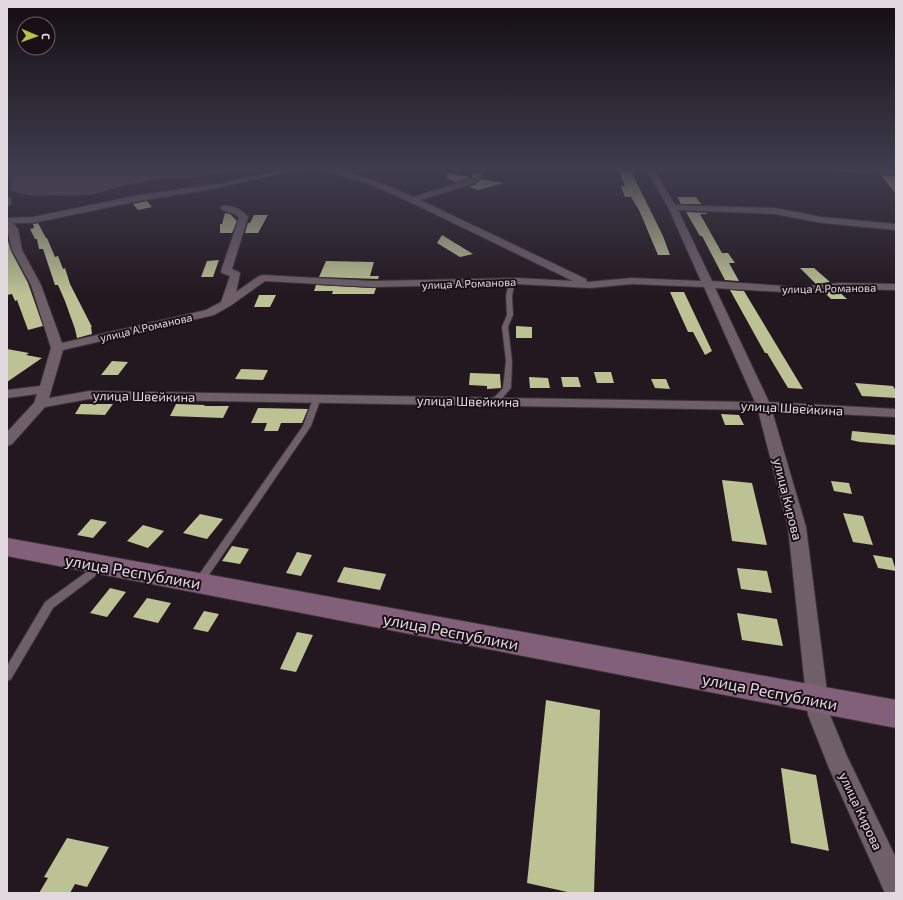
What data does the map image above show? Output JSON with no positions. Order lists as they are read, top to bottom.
{
  "streets": {
    "main road": ["улица Республики"],
    "street": ["улица А.Романова", "улица Швейкина", "улица Кирова"]
  },
  "crossings": [
    ["улица А.Романова", "улица Кирова"],
    ["улица Швейкина", "улица Кирова"],
    ["улица Кирова", "улица Республики"]
  ],
  "north": "right"
}
